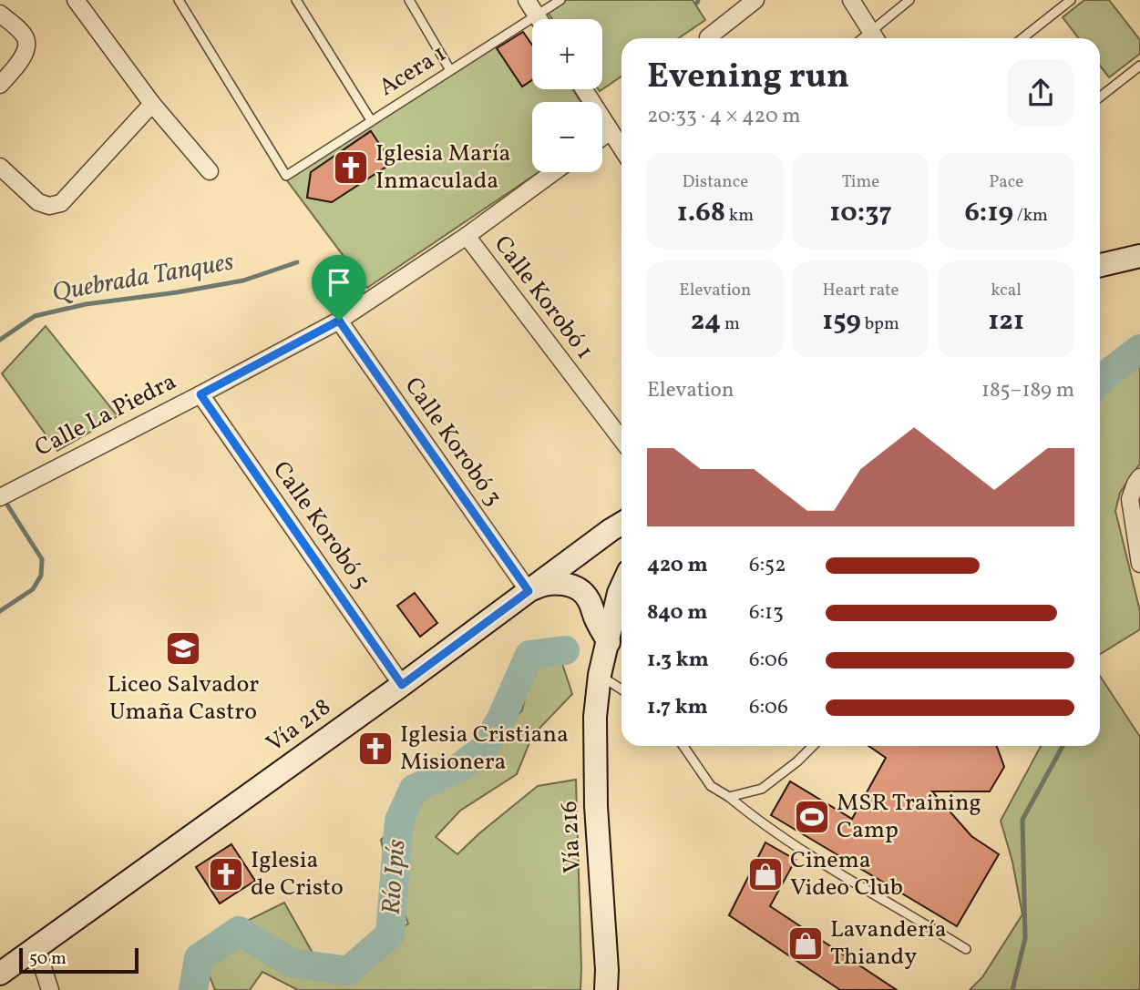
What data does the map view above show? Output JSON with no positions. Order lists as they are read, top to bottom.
{
  "streets": {
    "main road": ["Vía 218", "Vía 216"],
    "street": [
      "Calle Korobó 1",
      "Calle La Piedra",
      "Calle Korobó 3",
      "Calle Korobó 5"
    ],
    "lane": ["Acera 1"]
  },
  "crossings": [
    ["Calle Korobó 1", "Calle La Piedra"],
    ["Calle La Piedra", "Calle Korobó 3"],
    ["Calle La Piedra", "Calle Korobó 5"],
    ["Calle Korobó 3", "Vía 218"],
    ["Calle Korobó 5", "Vía 218"]
  ],
  "water": ["Quebrada Tanques", "Río Ipís"],
  "places": {
    "church": ["Iglesia María Inmaculada", "Iglesia Cristiana Misionera", "Iglesia de Cristo"],
    "school or university": ["Liceo Salvador Umaña Castro"],
    "sports": ["MSR Training Camp"],
    "shop": ["Cinema Video Club", "Lavandería Thiandy"]
  },
  "scale_bar": "50 m",
  "page": {
    "map_buttons": ["+", "−"],
    "heading": ["Evening run", "20:33 · 4 × 420 m"],
    "stats": [
      ["Distance", "1.68 km"],
      ["Time", "10:37"],
      ["Pace", "6:19 /km"],
      ["Elevation", "24 m"],
      ["Heart rate", "159 bpm"],
      ["kcal", "121"]
    ],
    "chart": ["Elevation", "185–189 m"],
    "list": [
      {
        "name": "420 m",
        "note": "6:52"
      },
      {
        "name": "840 m",
        "note": "6:13"
      },
      {
        "name": "1.3 km",
        "note": "6:06"
      },
      {
        "name": "1.7 km",
        "note": "6:06"
      }
    ],
    "scale": "50 m"
  }
}
